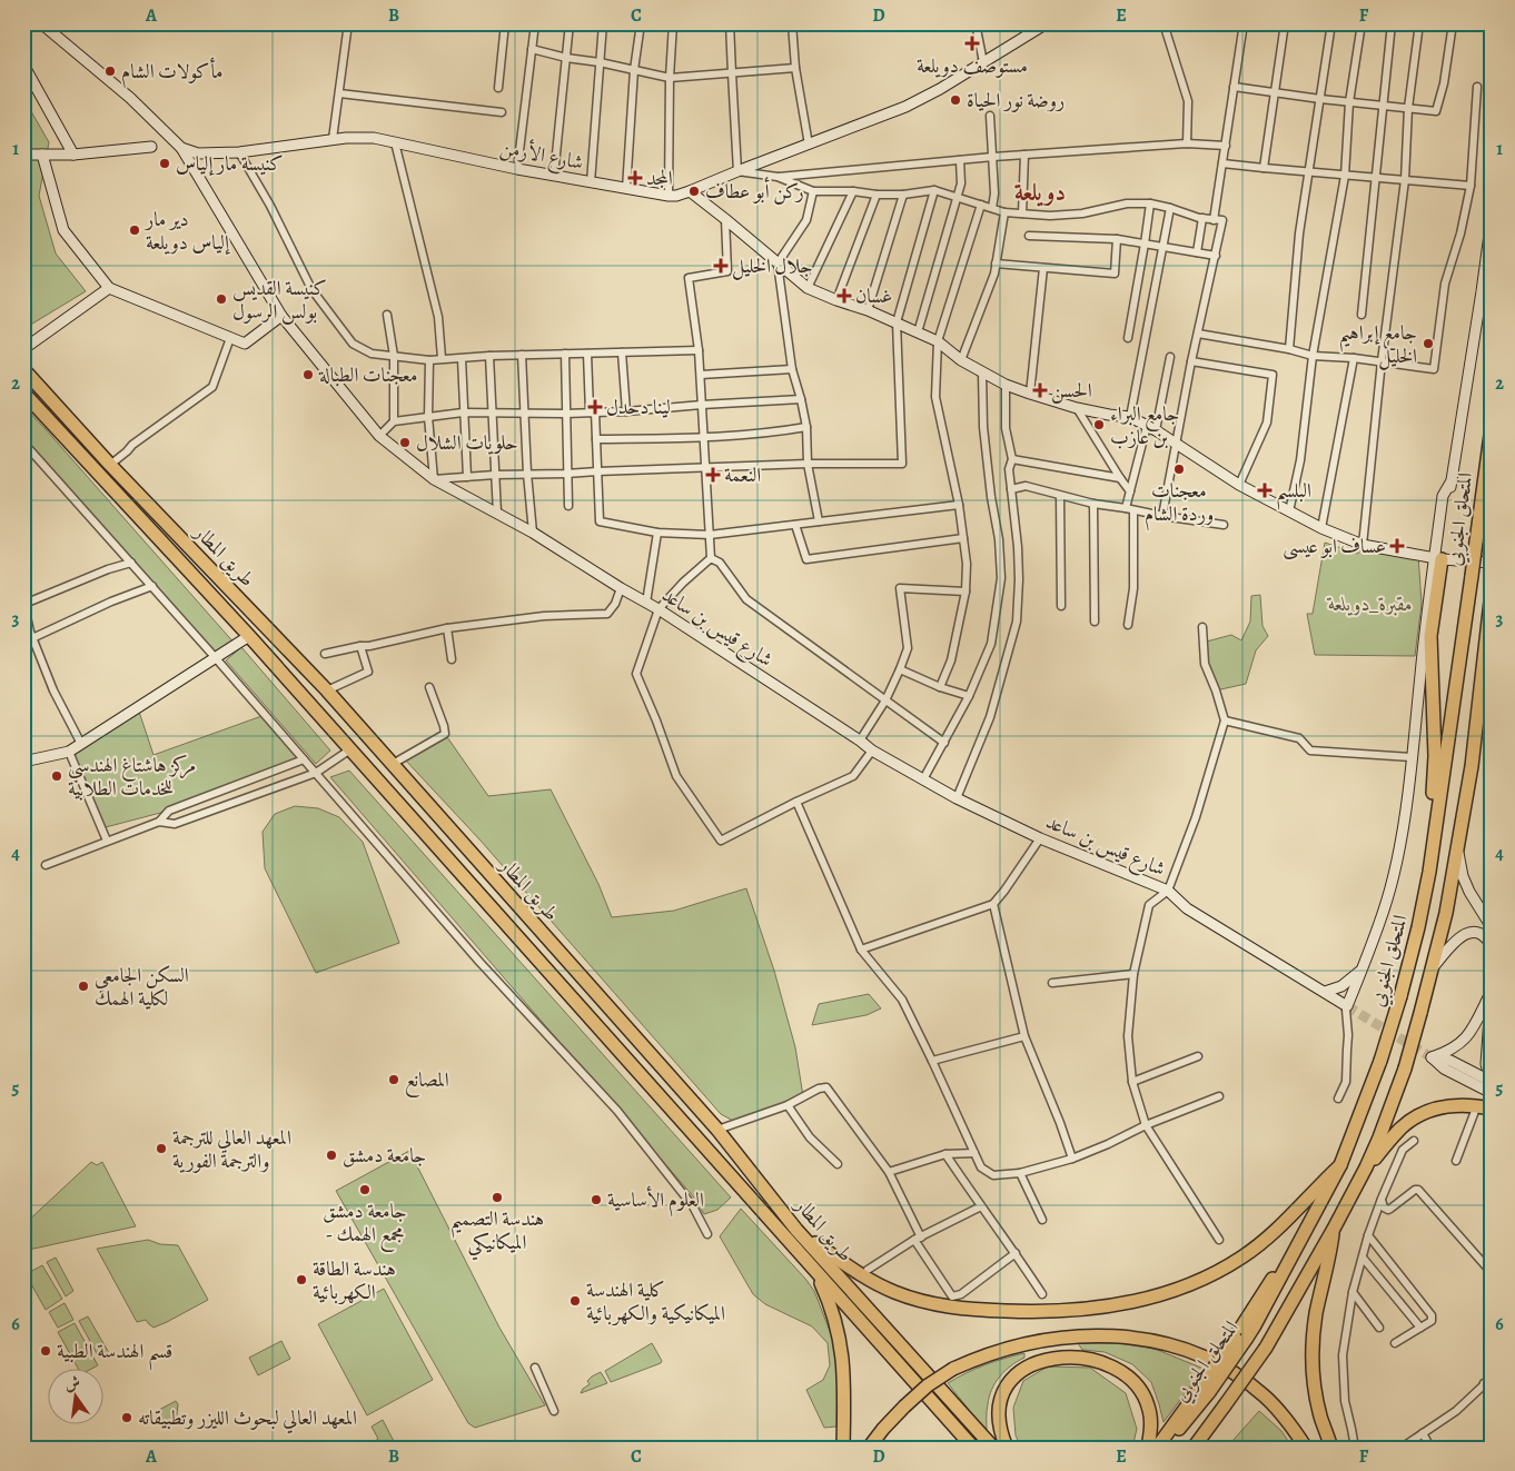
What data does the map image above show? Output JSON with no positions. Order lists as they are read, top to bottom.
{
  "streets": {
    "highway": ["المتحلق الجنوبي", "طريق المطار"],
    "main road": ["شارع الأرمن", "شارع قيس بن ساعد"]
  },
  "crossings": [
    ["شارع الأرمن", "شارع قيس بن ساعد"]
  ],
  "districts": ["دويلعة"],
  "parks": ["مقبرة_دويلعة"],
  "places": {
    "health": [
      "مستوصف دويلعة",
      "المجد",
      "جلال الخليل",
      "غسان",
      "الحسن",
      "لينا دحدل",
      "النعمة",
      "البلسم",
      "عساف ابو عيسى"
    ],
    "other": [
      "مأكولات الشام",
      "روضة نور الحياة",
      "كنيسة مار إلياس",
      "ركن أبو عطاف",
      "دير مار إلياس دويلعة",
      "كنيسة القديس بولس الرسول",
      "جامع إبراهيم الخليل",
      "معجنات الطبالة",
      "جامع البراء بن عازب",
      "حلويات الشلال",
      "معجنات وردة الشام",
      "مركز هاشتاغ الهندسي للخدمات الطلابية",
      "السكن الجامعي لكلية الهمك",
      "المصانع",
      "المعهد العالي للترجمة والترجمة الفورية",
      "جامعة دمشق",
      "جامعة دمشق - مجمع الهمك",
      "هندسة التصميم الميكانيكي",
      "العلوم الأساسية",
      "هندسة الطاقة الكهربائية",
      "كلية الهندسة الميكانيكية والكهربائية",
      "قسم الهندسة الطبية",
      "المعهد العالي لبحوث الليزر وتطبيقاته"
    ]
  },
  "north": "top",
  "grid": {
    "columns": [
      "A",
      "B",
      "C",
      "D",
      "E",
      "F"
    ],
    "rows": [
      "1",
      "2",
      "3",
      "4",
      "5",
      "6"
    ]
  }
}
